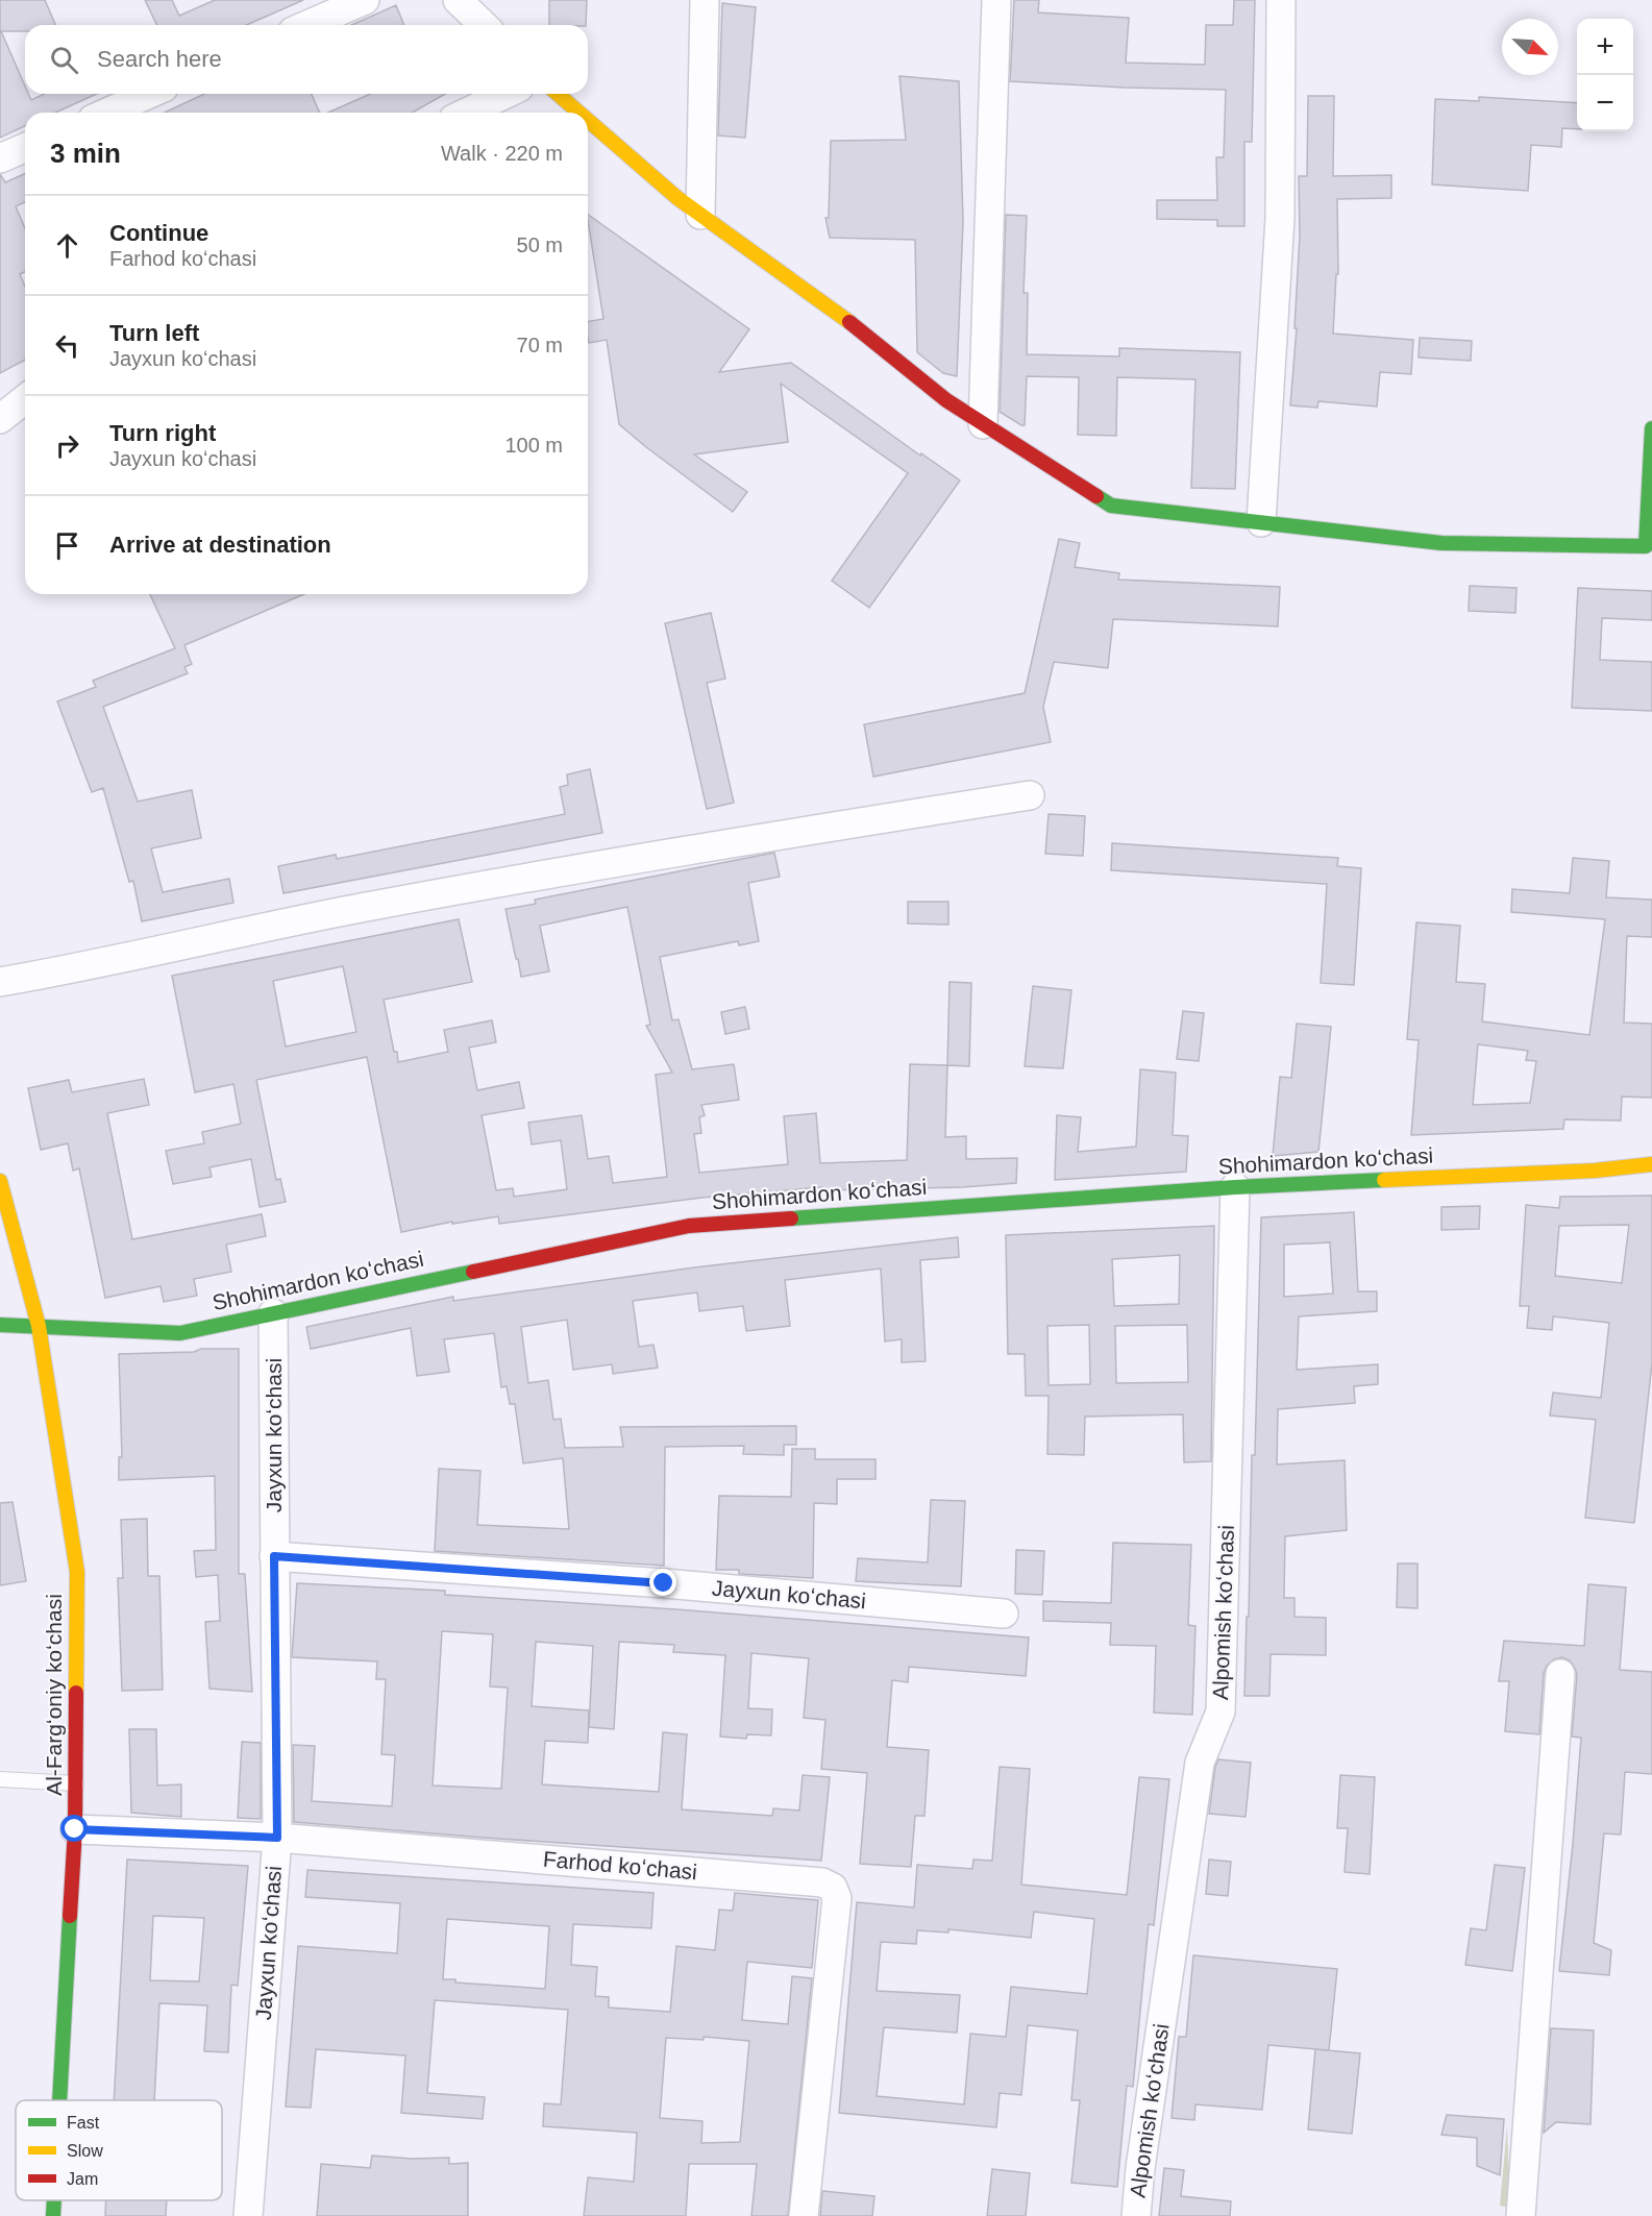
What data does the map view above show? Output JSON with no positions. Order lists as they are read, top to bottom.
{
  "streets": {
    "street": [
      "Shohimardon koʻchasi",
      "Jayxun koʻchasi",
      "Alpomish koʻchasi",
      "Al-Fargʻoniy koʻchasi",
      "Farhod koʻchasi"
    ]
  },
  "crossings": [
    ["Shohimardon koʻchasi", "Jayxun koʻchasi"],
    ["Shohimardon koʻchasi", "Alpomish koʻchasi"],
    ["Shohimardon koʻchasi", "Al-Fargʻoniy koʻchasi"],
    ["Jayxun koʻchasi", "Farhod koʻchasi"],
    ["Al-Fargʻoniy koʻchasi", "Farhod koʻchasi"]
  ],
  "legend": ["Fast", "Slow", "Jam"],
  "north": "bottom right",
  "page": {
    "map_buttons": ["+", "−"],
    "search": "Search here",
    "heading": ["3 min", "Walk · 220 m"],
    "list": [
      ["Continue", "Farhod koʻchasi", "50 m"],
      ["Turn left", "Jayxun koʻchasi", "70 m"],
      ["Turn right", "Jayxun koʻchasi", "100 m"],
      "Arrive at destination"
    ]
  }
}
